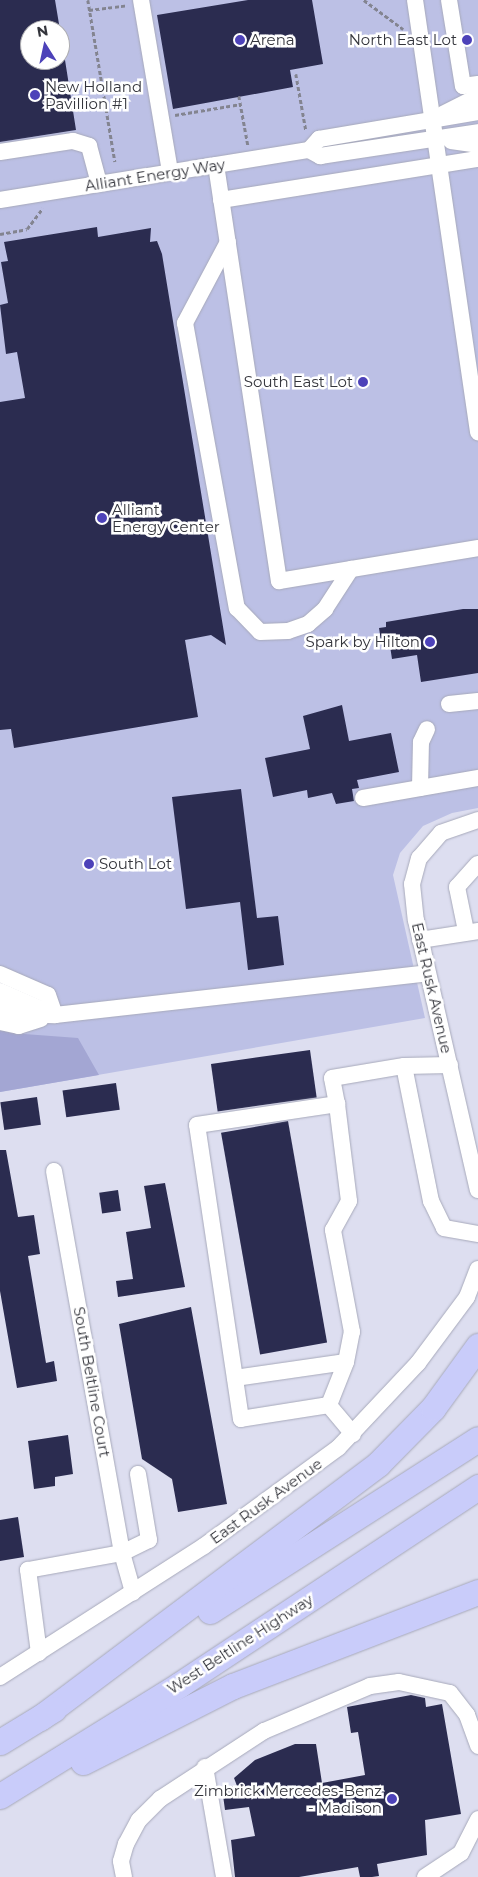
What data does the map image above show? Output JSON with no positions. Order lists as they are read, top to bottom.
{
  "streets": {
    "highway": ["West Beltline Highway"],
    "street": ["Alliant Energy Way", "East Rusk Avenue", "South Beltline Court"]
  },
  "crossings": [
    ["East Rusk Avenue", "South Beltline Court"]
  ],
  "places": [
    "Arena",
    "North East Lot",
    "New Holland Pavillion #1",
    "South East Lot",
    "Alliant Energy Center",
    "Spark by Hilton",
    "South Lot",
    "Zimbrick Mercedes-Benz - Madison"
  ],
  "north": "top"
}
